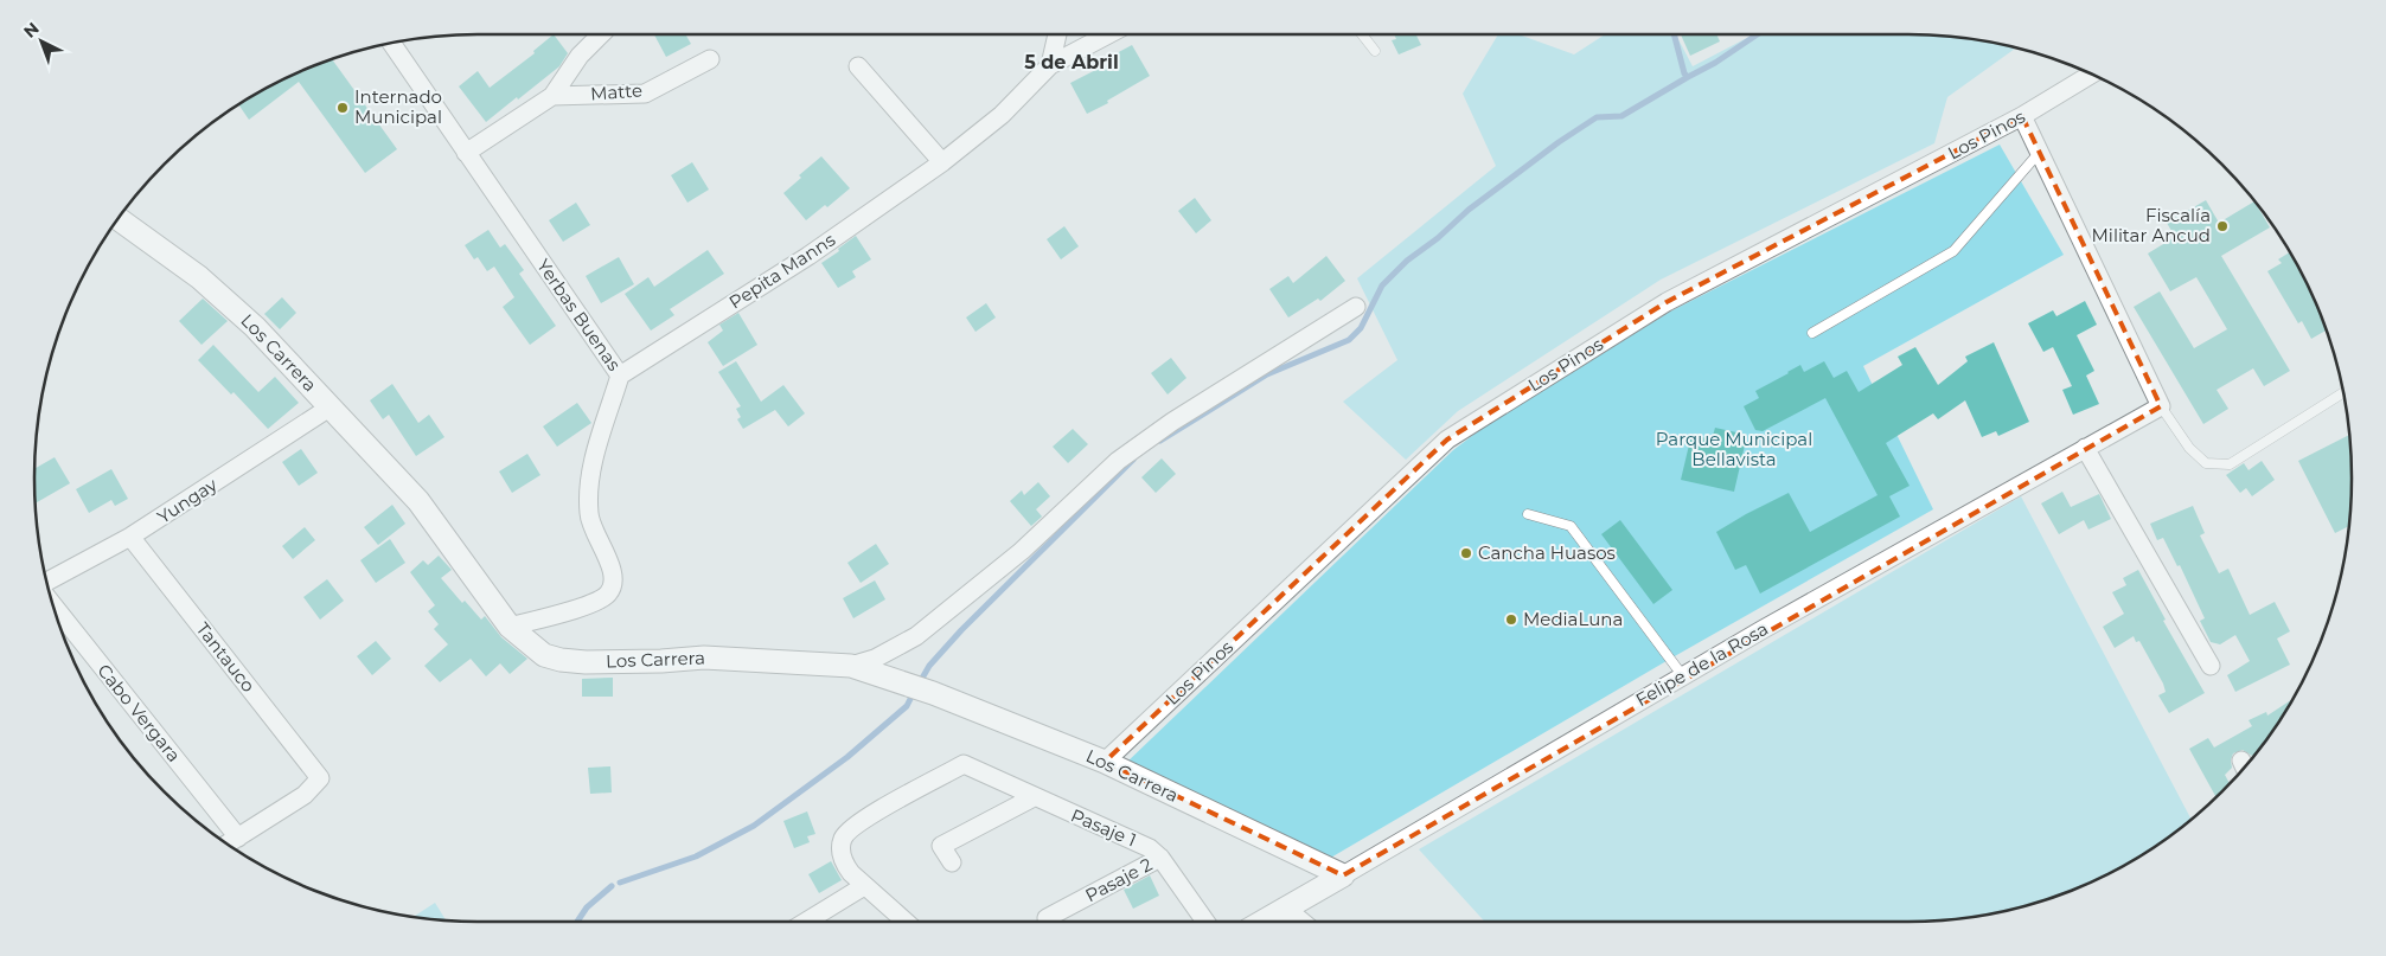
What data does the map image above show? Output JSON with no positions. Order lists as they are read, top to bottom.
{
  "streets": {
    "street": [
      "Matte",
      "Los Pinos",
      "Pepita Manns",
      "Yerbas Buenas",
      "Los Carrera",
      "Yungay",
      "Tantauco",
      "Felipe de la Rosa",
      "Cabo Vergara",
      "Pasaje 1",
      "Pasaje 2"
    ]
  },
  "crossings": [
    ["Matte", "Yerbas Buenas"],
    ["Los Pinos", "Los Carrera"],
    ["Pepita Manns", "Yerbas Buenas"],
    ["Yerbas Buenas", "Los Carrera"],
    ["Los Carrera", "Yungay"],
    ["Los Carrera", "Felipe de la Rosa"],
    ["Yungay", "Tantauco"],
    ["Tantauco", "Cabo Vergara"],
    ["Pasaje 1", "Pasaje 2"]
  ],
  "districts": ["5 de Abril"],
  "parks": ["Parque Municipal Bellavista"],
  "places": [
    "Internado Municipal",
    "Fiscalía Militar Ancud",
    "Cancha Huasos",
    "MediaLuna"
  ],
  "north": "top left"
}
